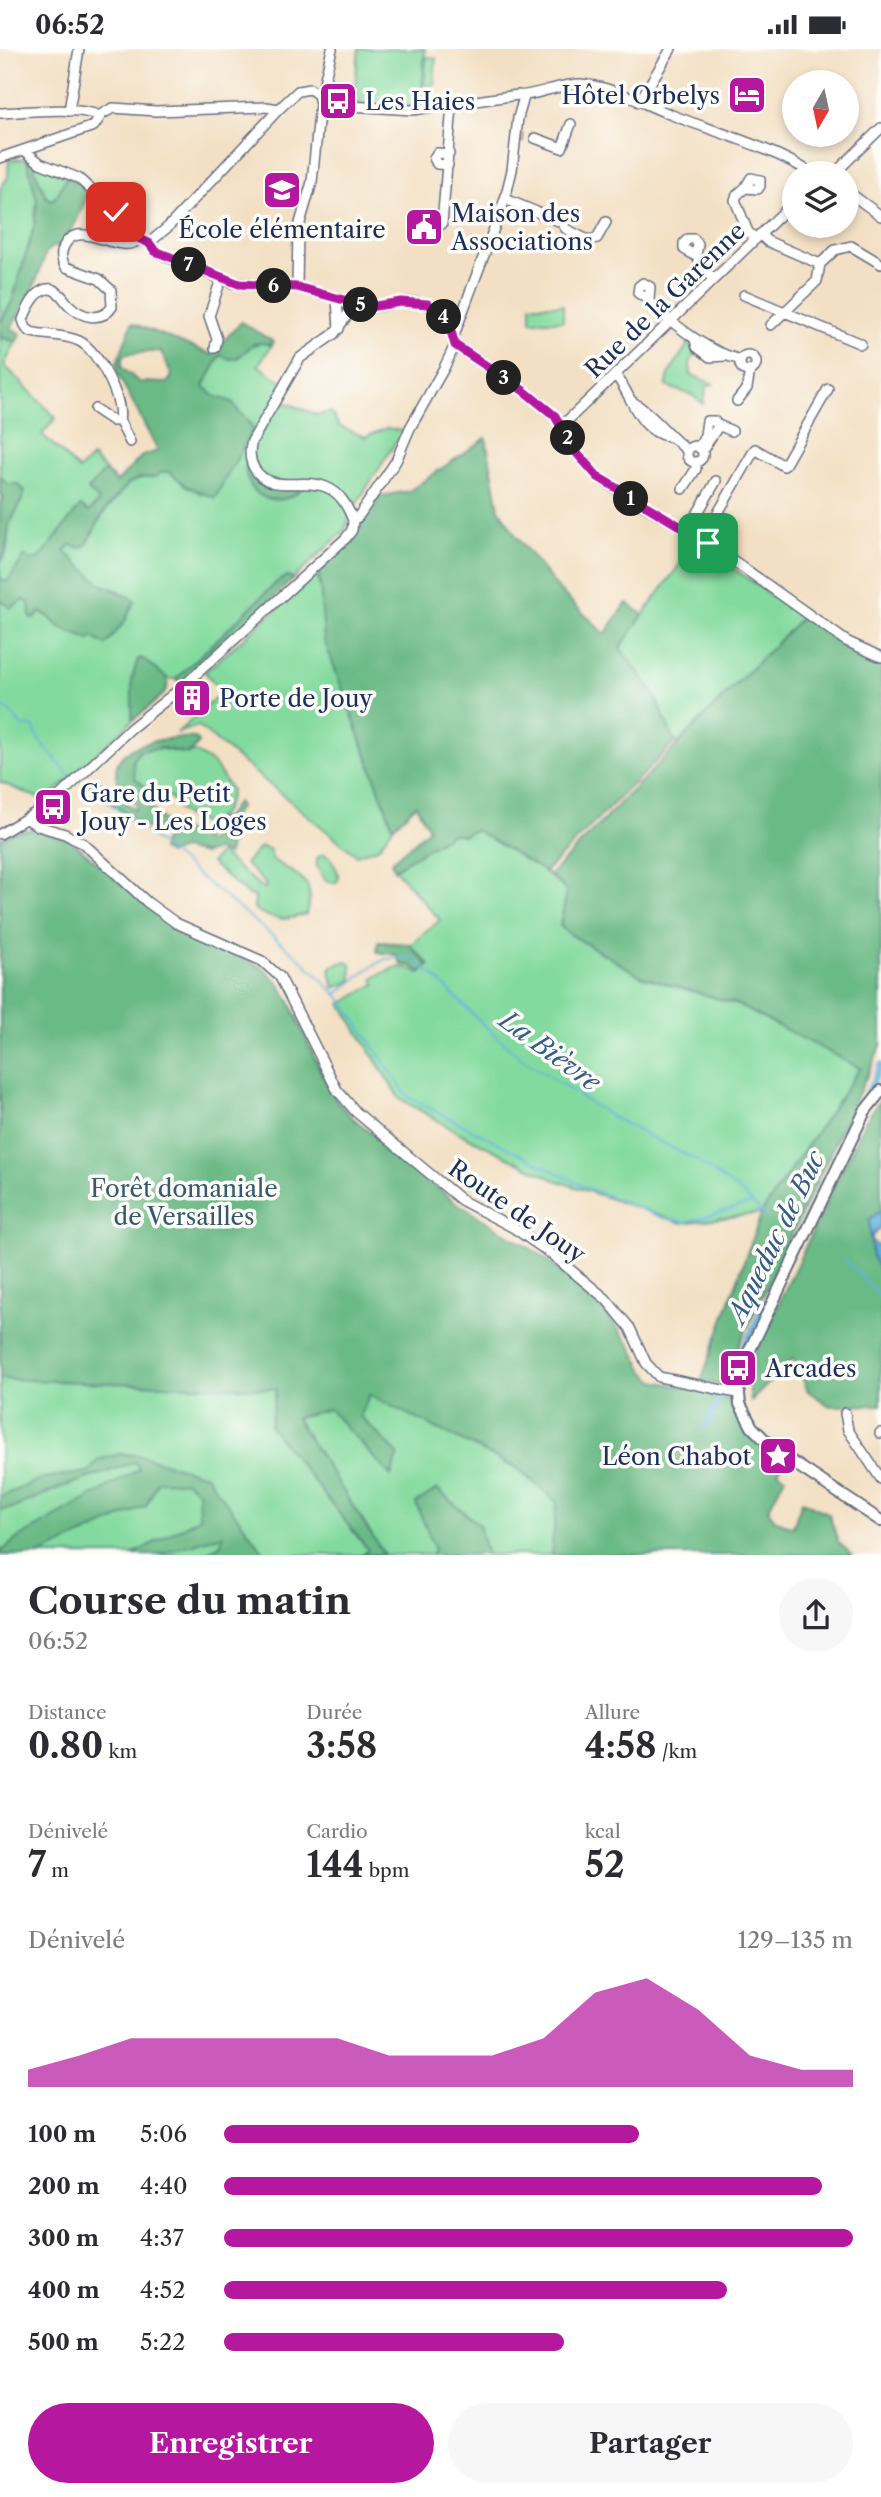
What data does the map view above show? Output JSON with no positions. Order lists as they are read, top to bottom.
{
  "streets": {
    "street": ["Rue de la Garenne", "Route de Jouy"]
  },
  "water": ["La Bièvre", "Aqueduc de Buc"],
  "parks": ["Forêt domaniale de Versailles"],
  "places": {
    "hotel": ["Hôtel Orbelys"],
    "bus stop": ["Les Haies", "Gare du Petit Jouy - Les Loges", "Arcades"],
    "school or university": ["École élémentaire"],
    "public building": ["Maison des Associations"],
    "building": ["Porte de Jouy"],
    "place": ["Léon Chabot"]
  },
  "north": "bottom",
  "page": {
    "status": "06:52",
    "pins": [
      "7",
      "6",
      "5",
      "4",
      "3",
      "2",
      "1"
    ],
    "heading": ["Course du matin", "06:52"],
    "stats": [
      ["Distance", "0.80 km"],
      ["Durée", "3:58"],
      ["Allure", "4:58 /km"],
      ["Dénivelé", "7 m"],
      ["Cardio", "144 bpm"],
      ["kcal", "52"]
    ],
    "chart": ["Dénivelé", "129–135 m"],
    "list": [
      {
        "name": "100 m",
        "note": "5:06"
      },
      {
        "name": "200 m",
        "note": "4:40"
      },
      {
        "name": "300 m",
        "note": "4:37"
      },
      {
        "name": "400 m",
        "note": "4:52"
      },
      {
        "name": "500 m",
        "note": "5:22"
      }
    ],
    "buttons": ["Enregistrer", "Partager"]
  }
}
